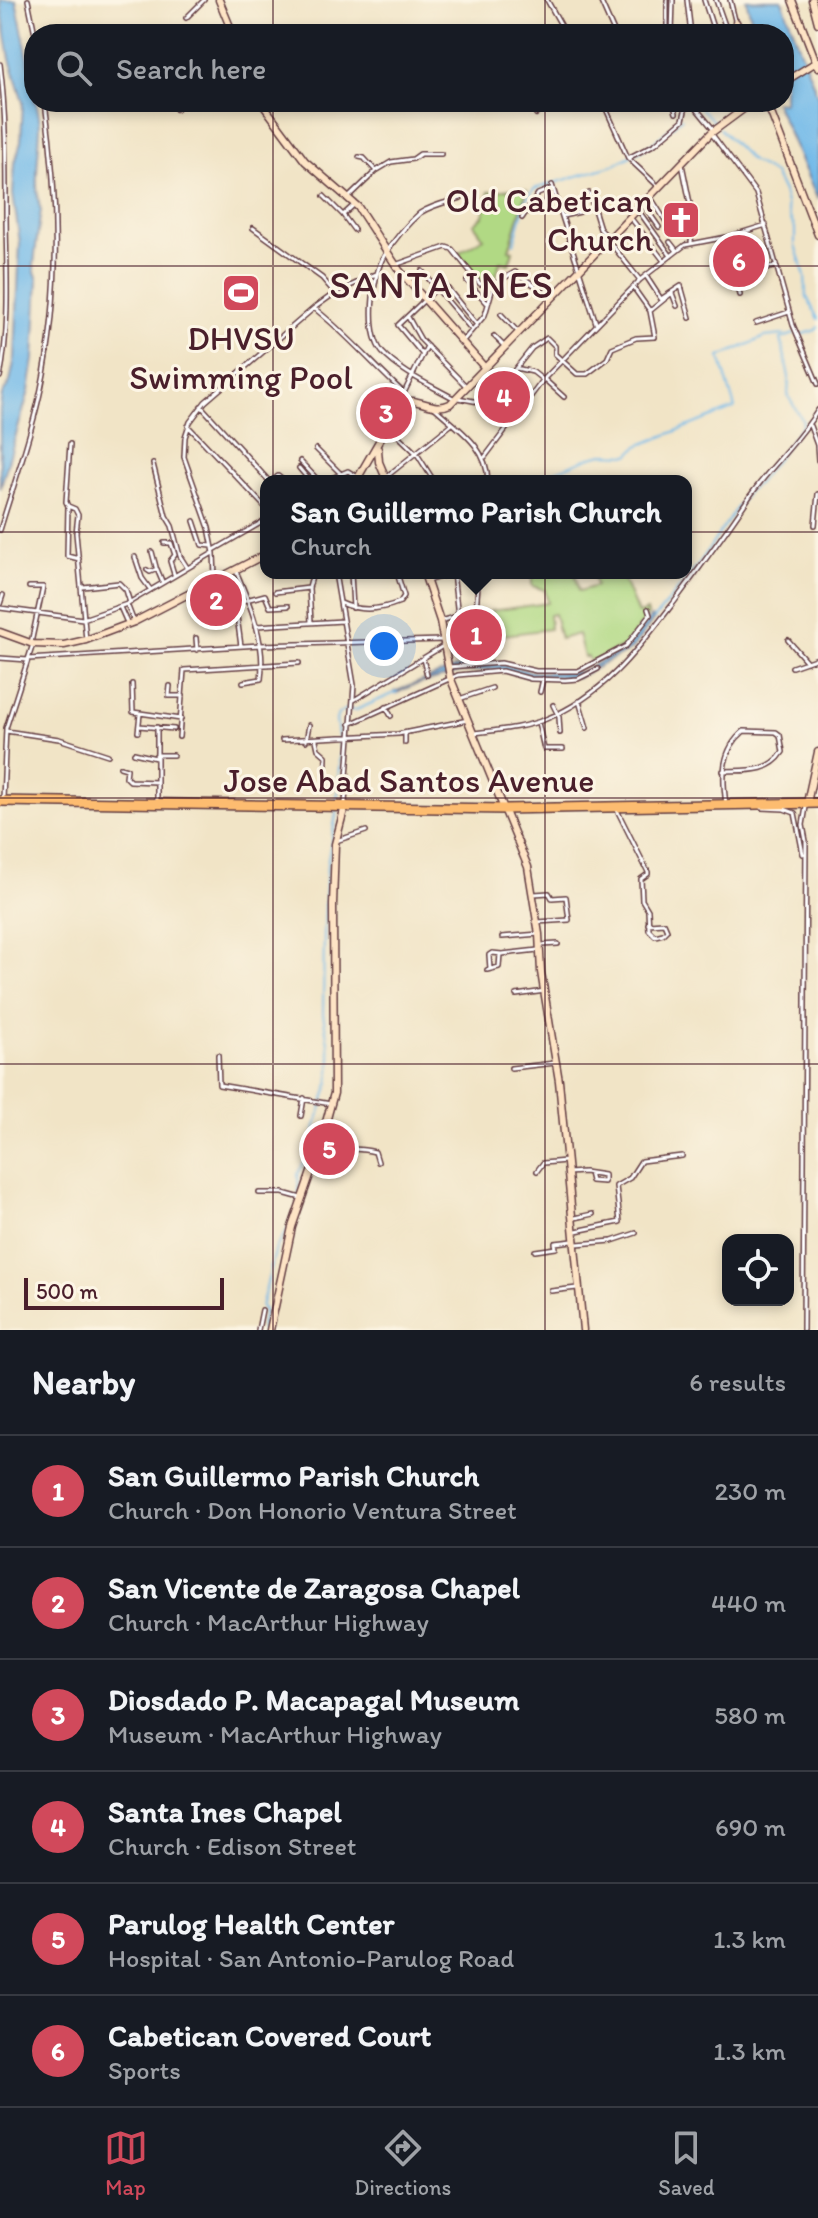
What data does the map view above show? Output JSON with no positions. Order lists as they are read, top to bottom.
{
  "streets": {
    "highway": ["Jose Abad Santos Avenue"]
  },
  "districts": ["SANTA INES"],
  "places": {
    "church": ["Old Cabetican Church"],
    "sports": ["DHVSU Swimming Pool"]
  },
  "scale_bar": "500 m",
  "page": {
    "search": "Search here",
    "pins": [
      "6",
      "4",
      "3",
      "2",
      "1",
      "5"
    ],
    "popup": ["San Guillermo Parish Church", "Church"],
    "scale": "500 m",
    "heading": ["Nearby", "6 results"],
    "list": [
      {
        "mark": "1",
        "name": "San Guillermo Parish Church",
        "note": "Church · Don Honorio Ventura Street",
        "value": "230 m"
      },
      {
        "mark": "2",
        "name": "San Vicente de Zaragosa Chapel",
        "note": "Church · MacArthur Highway",
        "value": "440 m"
      },
      {
        "mark": "3",
        "name": "Diosdado P. Macapagal Museum",
        "note": "Museum · MacArthur Highway",
        "value": "580 m"
      },
      {
        "mark": "4",
        "name": "Santa Ines Chapel",
        "note": "Church · Edison Street",
        "value": "690 m"
      },
      {
        "mark": "5",
        "name": "Parulog Health Center",
        "note": "Hospital · San Antonio-Parulog Road",
        "value": "1.3 km"
      },
      {
        "mark": "6",
        "name": "Cabetican Covered Court",
        "note": "Sports",
        "value": "1.3 km"
      }
    ],
    "nav": ["Map", "Directions", "Saved"]
  }
}
